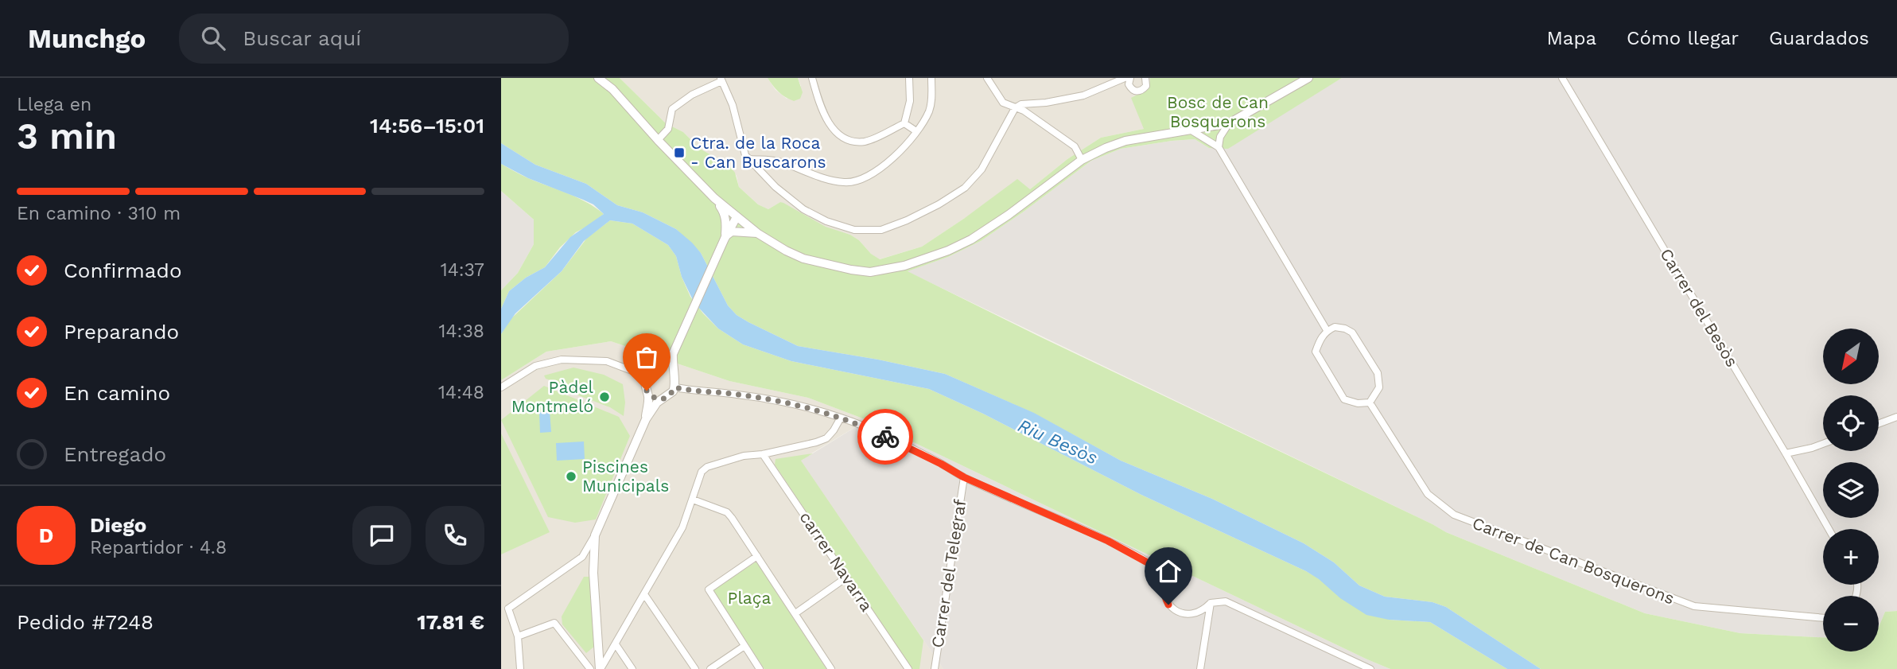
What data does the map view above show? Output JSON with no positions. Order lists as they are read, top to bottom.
{
  "streets": {
    "street": [
      "Carrer del Besòs",
      "Carrer de Can Bosquerons",
      "carrer Navarra",
      "Carrer del Telegraf"
    ]
  },
  "water": ["Riu Besòs"],
  "parks": ["Bosc de Can Bosquerons", "Plaça"],
  "places": {
    "transit": ["Ctra. de la Roca - Can Buscarons"],
    "other": ["Pàdel Montmeló", "Piscines Municipals"]
  },
  "north": "bottom left",
  "page": {
    "header": "Munchgo",
    "search": "Buscar aquí",
    "nav": ["Mapa", "Cómo llegar", "Guardados"],
    "heading": ["3 min", "Llega en", "14:56–15:01"],
    "panel": [
      "Diego",
      "Repartidor · 4.8",
      "Pedido #7248",
      "17.81 €"
    ],
    "bar": "En camino · 310 m",
    "list": [
      ["Confirmado", "14:37"],
      ["Preparando", "14:38"],
      ["En camino", "14:48"],
      "Entregado"
    ],
    "map_buttons": ["+", "−"],
    "round": "D"
  }
}
